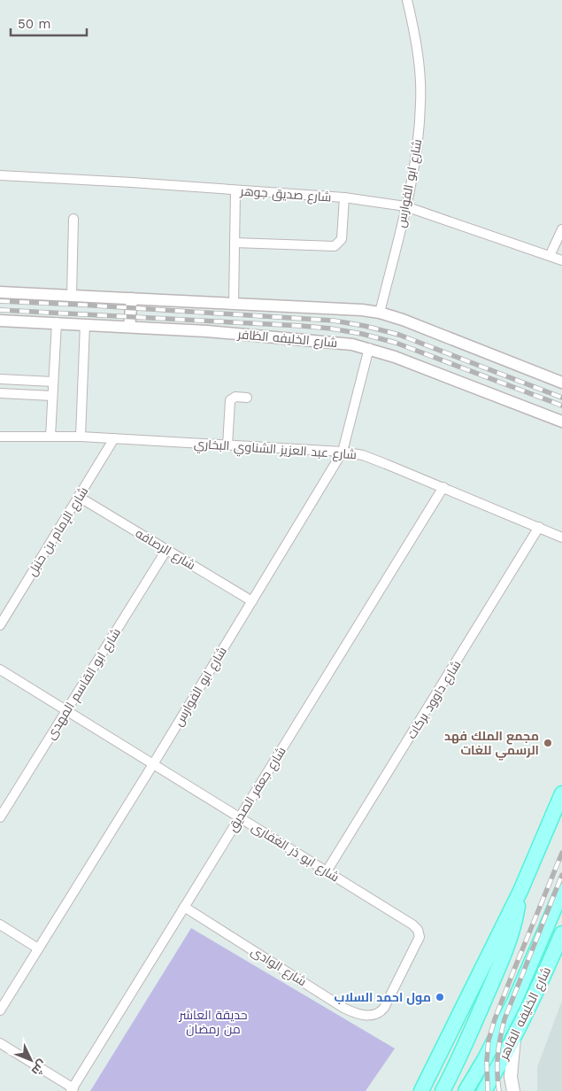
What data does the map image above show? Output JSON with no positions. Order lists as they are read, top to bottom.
{
  "streets": {
    "main road": ["شارع الخليفه القاهر"],
    "street": [
      "شارع ابو الفوارس",
      "شارع صديق جوهر",
      "شارع الخليفه الظافر",
      "شارع عبد العزيز الشناوي البخاري",
      "شارع الإمام بن حنبل",
      "شارع الرصافه",
      "شارع ابو القاسم المهدى",
      "شارع داوود بركات",
      "شارع جعفر الصديق",
      "شارع ابو ذر الغفارى",
      "شارع الوادى"
    ]
  },
  "crossings": [
    ["شارع ابو الفوارس", "شارع صديق جوهر"],
    ["شارع ابو الفوارس", "شارع الخليفه الظافر"],
    ["شارع ابو الفوارس", "شارع عبد العزيز الشناوي البخاري"],
    ["شارع ابو الفوارس", "شارع الرصافه"],
    ["شارع ابو الفوارس", "شارع ابو ذر الغفارى"],
    ["شارع عبد العزيز الشناوي البخاري", "شارع الإمام بن حنبل"],
    ["شارع عبد العزيز الشناوي البخاري", "شارع داوود بركات"],
    ["شارع عبد العزيز الشناوي البخاري", "شارع جعفر الصديق"],
    ["شارع الإمام بن حنبل", "شارع الرصافه"],
    ["شارع الرصافه", "شارع ابو القاسم المهدى"],
    ["شارع ابو القاسم المهدى", "شارع ابو ذر الغفارى"],
    ["شارع داوود بركات", "شارع ابو ذر الغفارى"],
    ["شارع جعفر الصديق", "شارع ابو ذر الغفارى"],
    ["شارع جعفر الصديق", "شارع الوادى"],
    ["شارع ابو ذر الغفارى", "شارع الوادى"]
  ],
  "parks": ["حديقة العاشر من رمضان"],
  "places": ["مجمع الملك فهد الرسمي للغات", "مول احمد السلاب"],
  "scale_bar": "50 m",
  "north": "bottom right"
}
